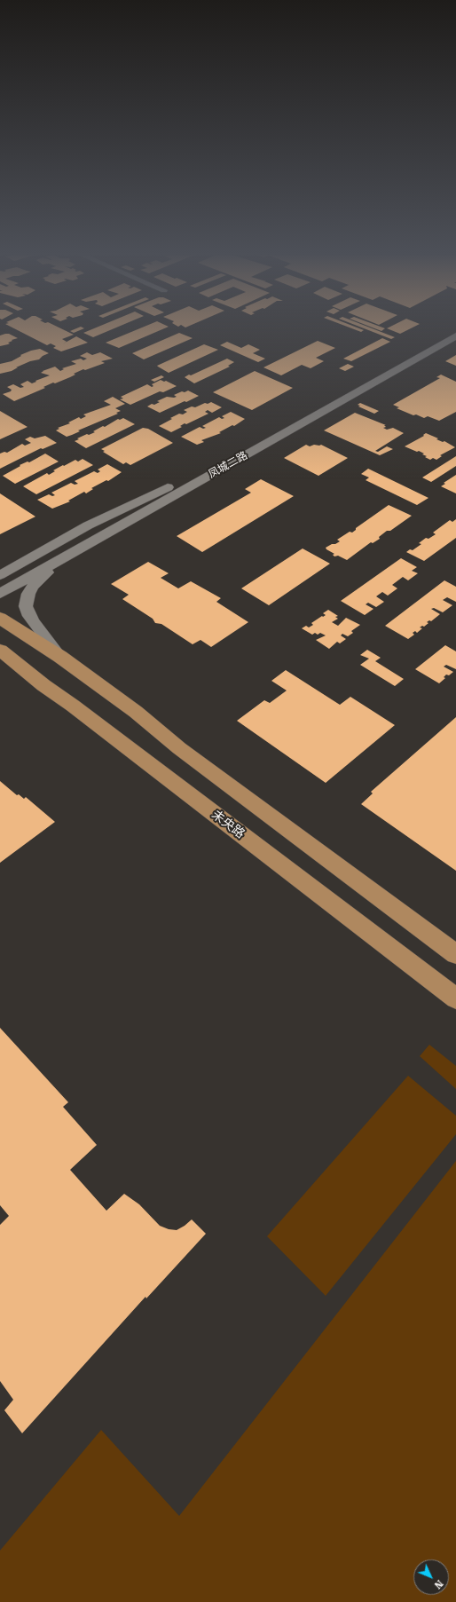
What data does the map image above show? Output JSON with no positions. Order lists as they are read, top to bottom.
{
  "streets": {
    "main road": ["凤城二路", "未央路"]
  },
  "north": "bottom right"
}
